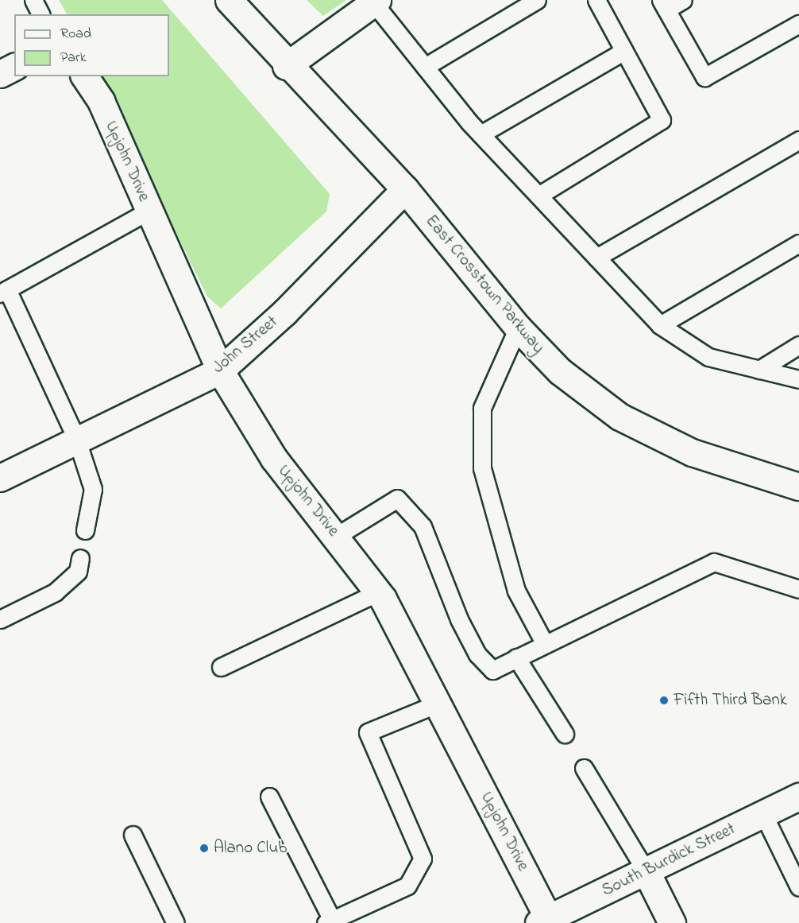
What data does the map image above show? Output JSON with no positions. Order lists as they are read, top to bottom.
{
  "streets": {
    "street": [
      "Upjohn Drive",
      "East Crosstown Parkway",
      "John Street",
      "South Burdick Street"
    ]
  },
  "crossings": [
    ["Upjohn Drive", "John Street"],
    ["Upjohn Drive", "South Burdick Street"],
    ["East Crosstown Parkway", "John Street"]
  ],
  "places": ["Fifth Third Bank", "Alano Club"],
  "legend": ["Road", "Park"]
}
